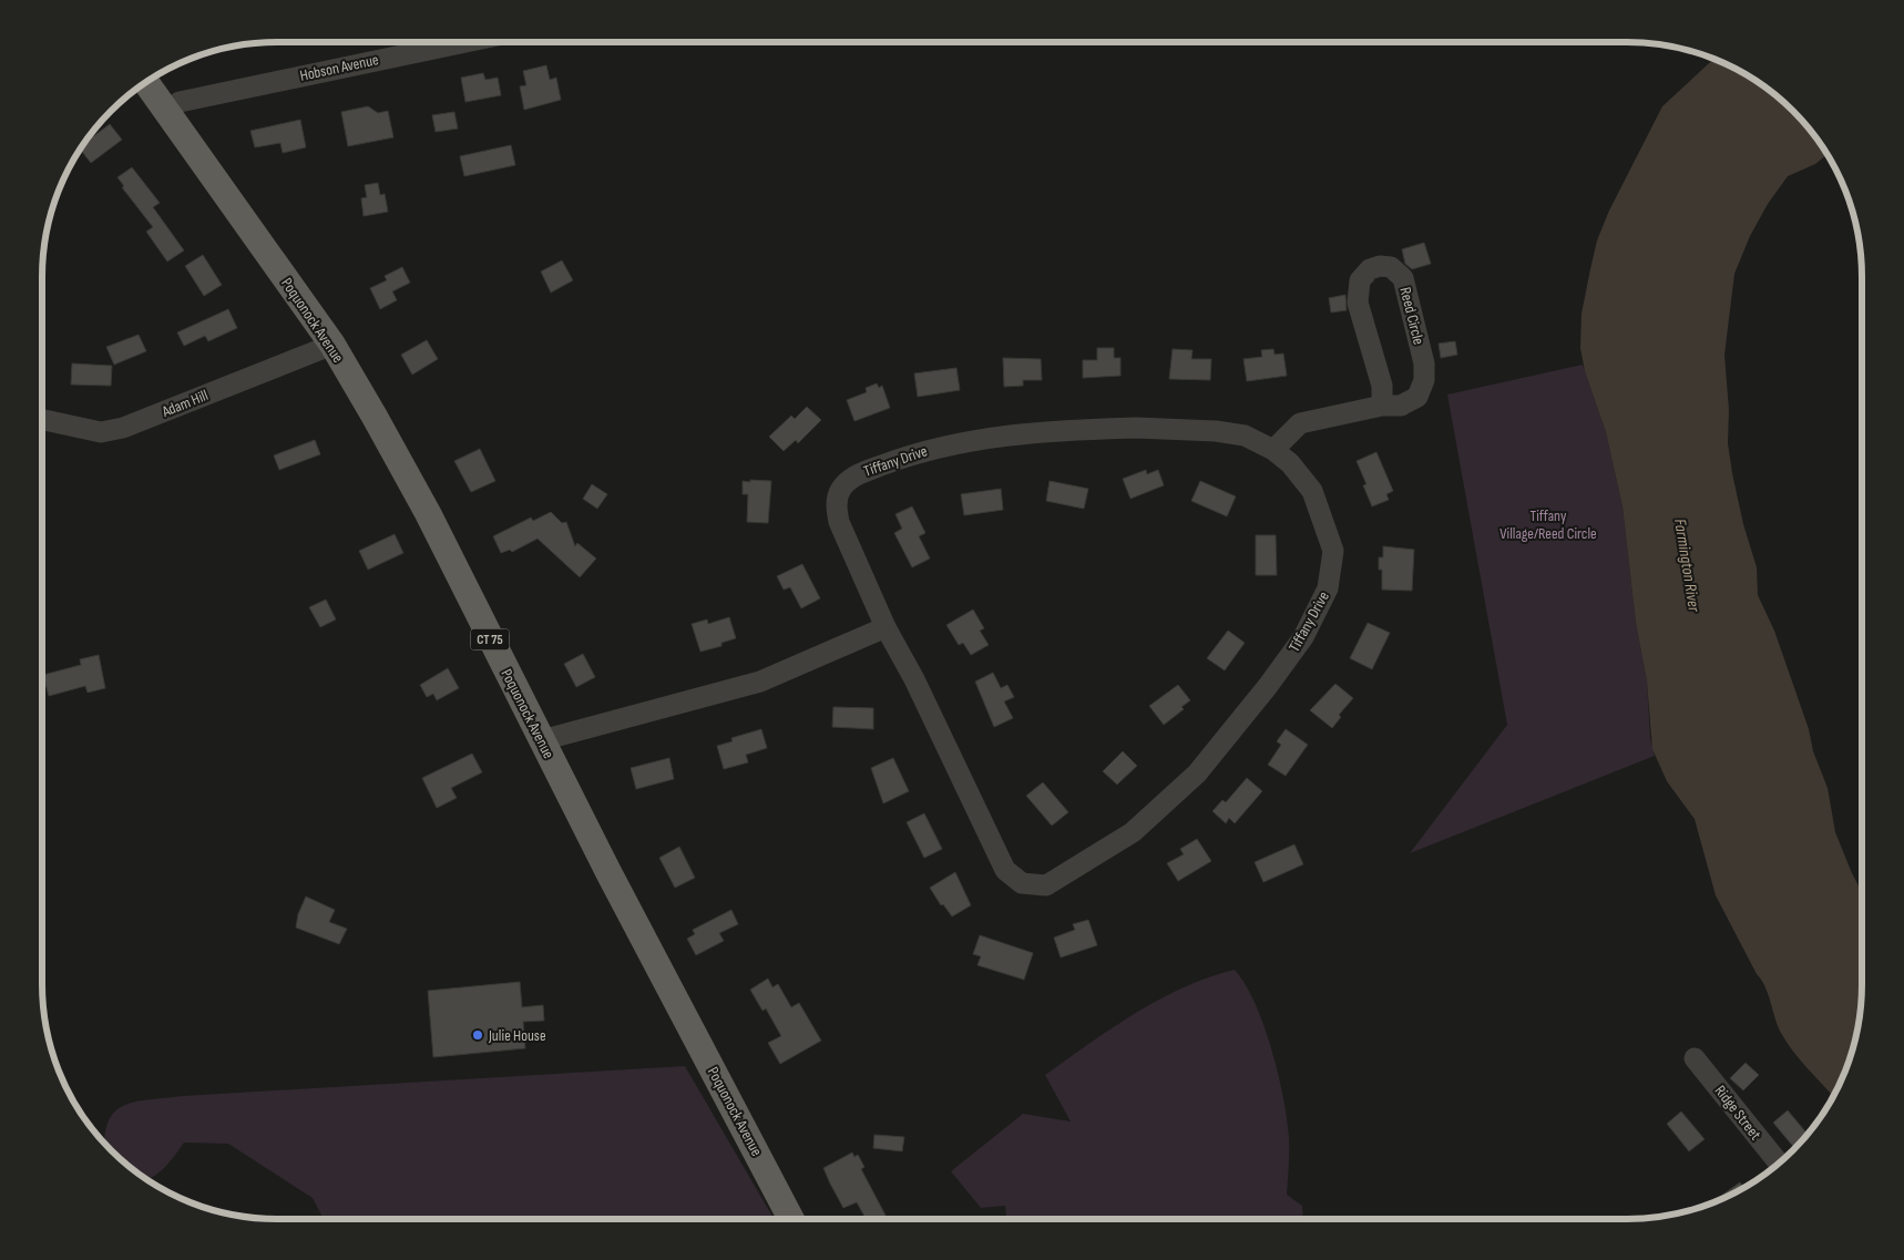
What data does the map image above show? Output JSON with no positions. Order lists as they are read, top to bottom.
{
  "streets": {
    "main road": ["Poquonock Avenue", "CT 75"],
    "street": [
      "Hobson Avenue",
      "Reed Circle",
      "Adam Hill",
      "Tiffany Drive",
      "Ridge Street"
    ]
  },
  "crossings": [
    ["Hobson Avenue", "Poquonock Avenue"],
    ["Reed Circle", "Tiffany Drive"],
    ["Poquonock Avenue", "Adam Hill"]
  ],
  "water": ["Farmington River"],
  "parks": ["Tiffany Village/Reed Circle"],
  "places": ["Julie House"]
}
